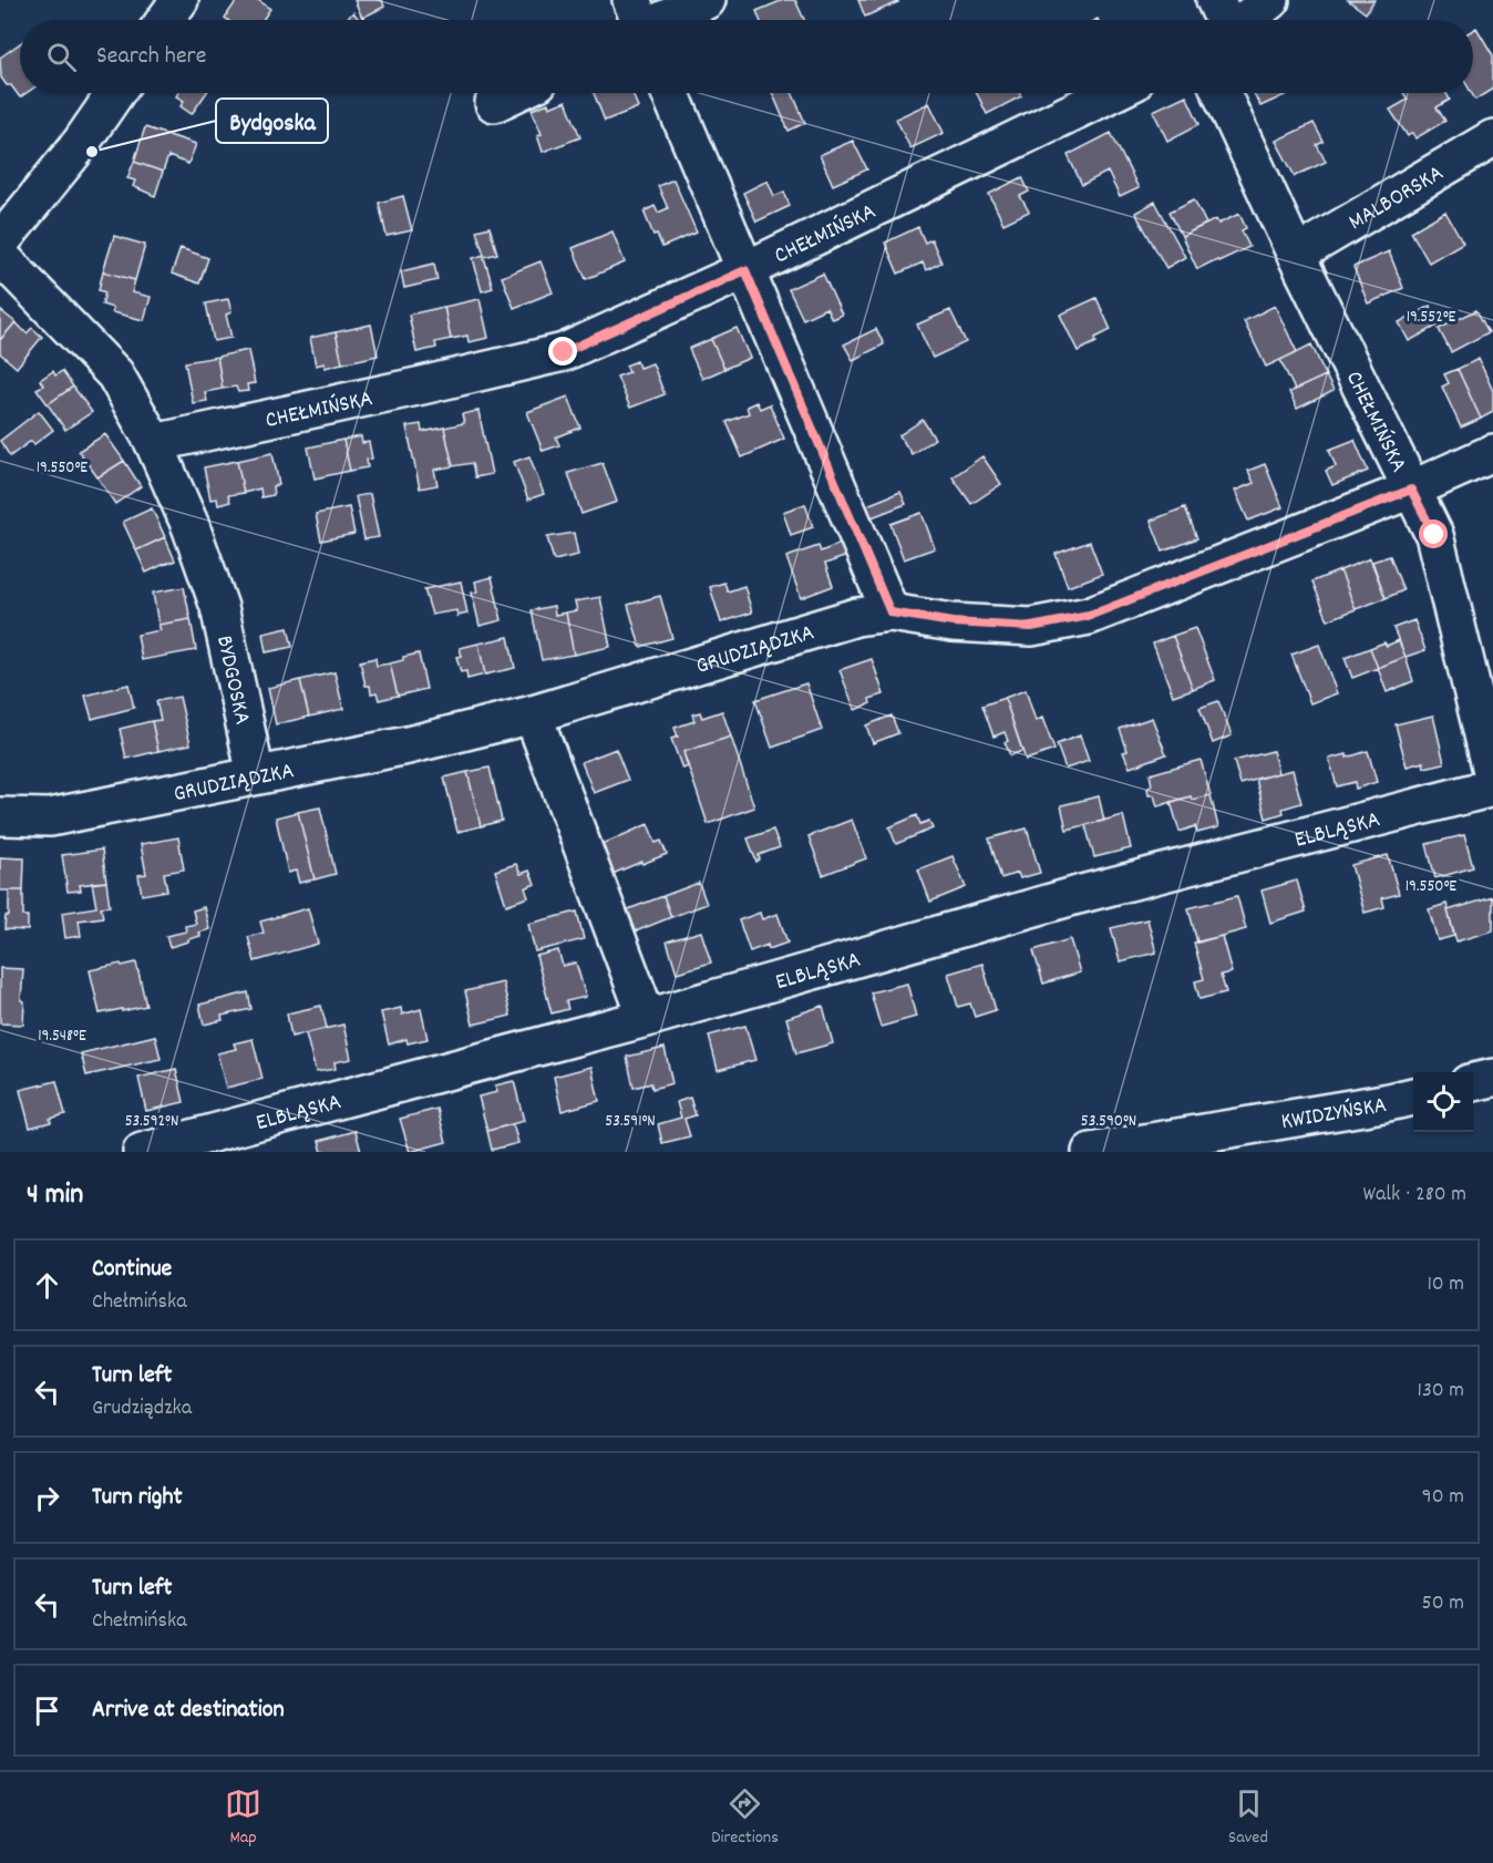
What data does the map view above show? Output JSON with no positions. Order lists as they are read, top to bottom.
{
  "streets": {
    "street": [
      "MALBORSKA",
      "CHEŁMIŃSKA",
      "GRUDZIĄDZKA",
      "BYDGOSKA",
      "ELBLĄSKA",
      "KWIDZYŃSKA"
    ]
  },
  "crossings": [
    ["MALBORSKA", "CHEŁMIŃSKA"],
    ["CHEŁMIŃSKA", "GRUDZIĄDZKA"],
    ["CHEŁMIŃSKA", "BYDGOSKA"],
    ["GRUDZIĄDZKA", "BYDGOSKA"]
  ],
  "places": ["Bydgoska"],
  "page": {
    "search": "Search here",
    "heading": ["4 min", "Walk · 280 m"],
    "list": [
      ["Continue", "Chełmińska", "10 m"],
      ["Turn left", "Grudziądzka", "130 m"],
      ["Turn right", "90 m"],
      ["Turn left", "Chełmińska", "50 m"],
      "Arrive at destination"
    ],
    "nav": ["Map", "Directions", "Saved"]
  },
  "coordinates": [
    "19.552°E",
    "19.550°E",
    "19.548°E",
    "53.592°N",
    "53.591°N",
    "53.590°N"
  ]
}
